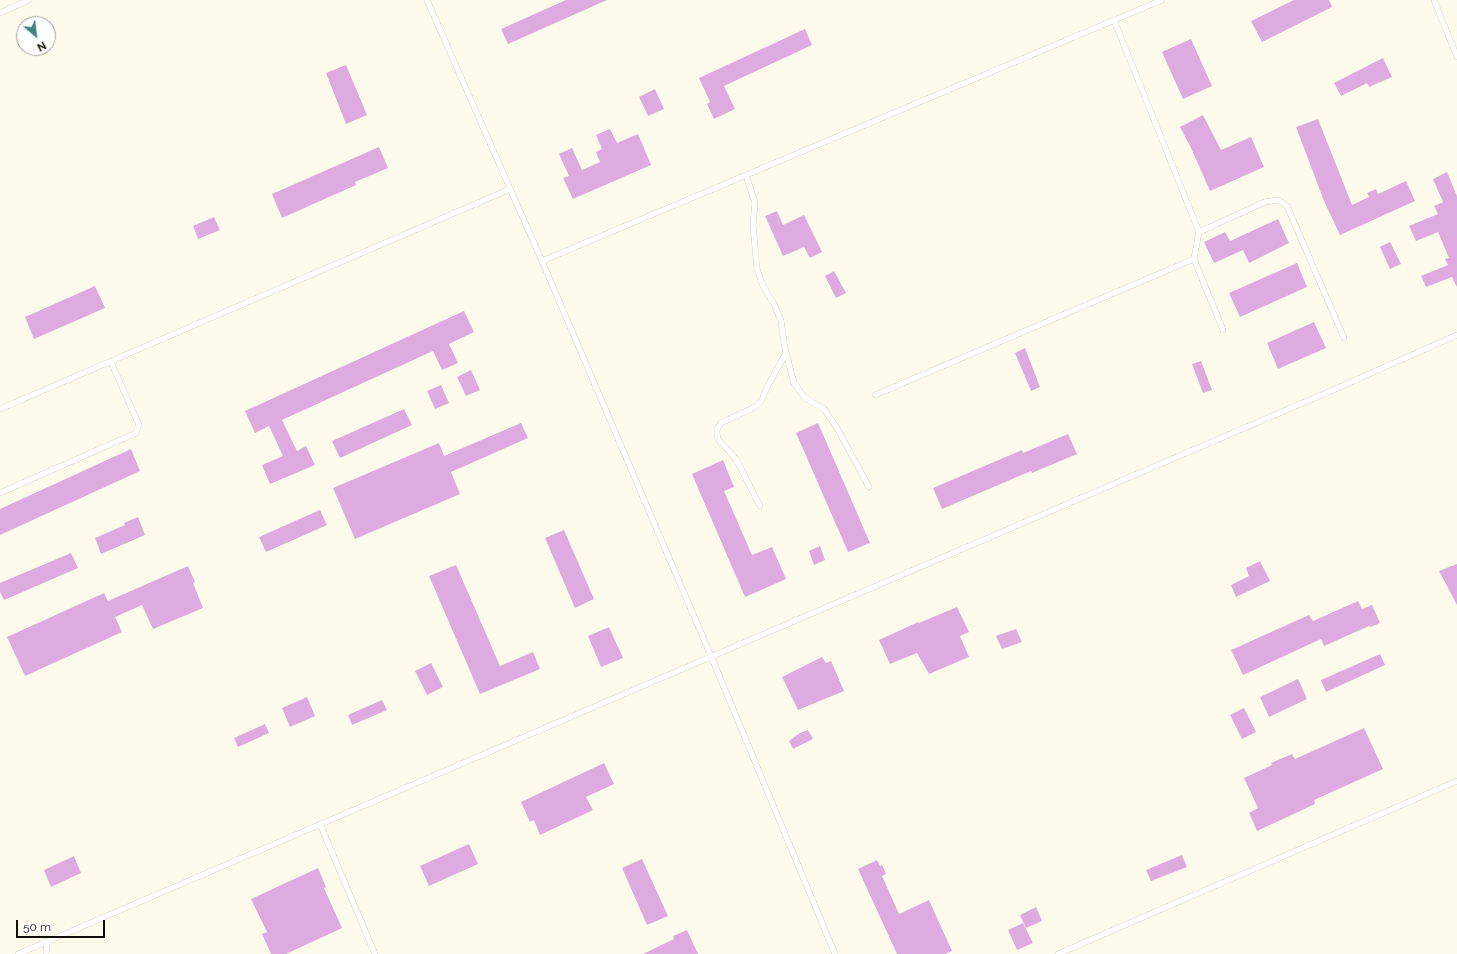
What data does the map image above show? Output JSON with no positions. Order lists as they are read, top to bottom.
{
  "scale_bar": "50 m",
  "north": "bottom right"
}
